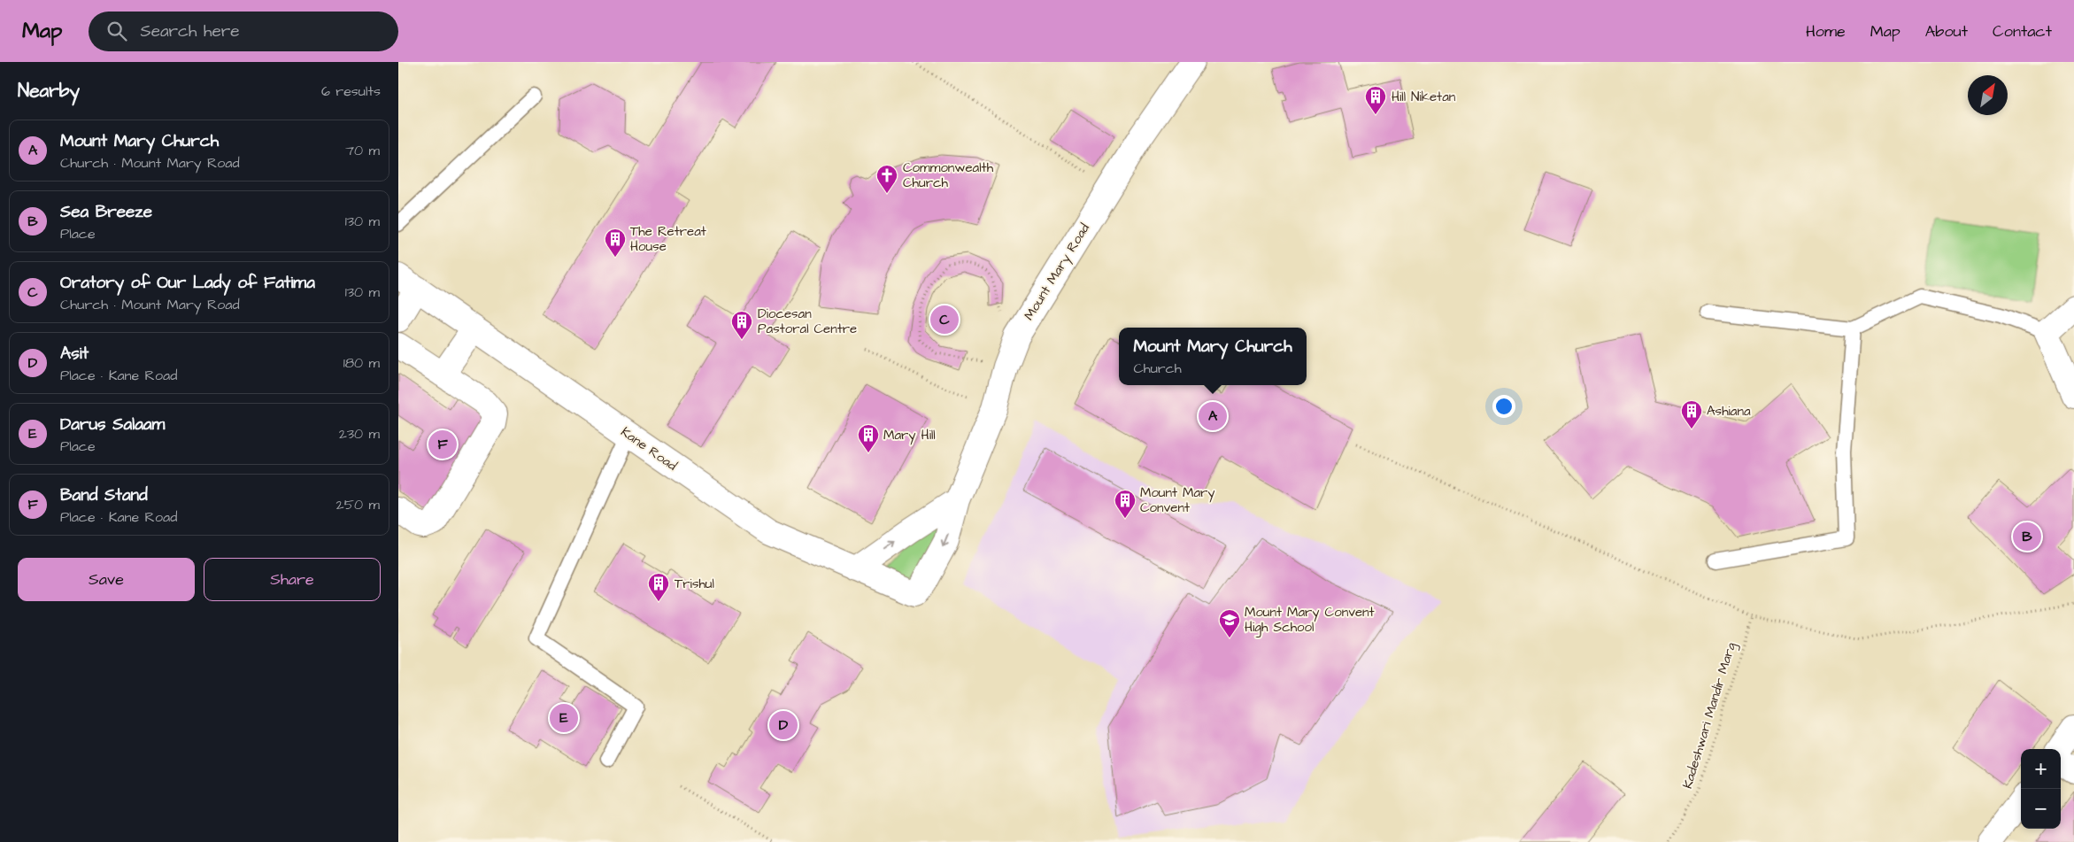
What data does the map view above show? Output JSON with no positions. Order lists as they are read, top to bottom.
{
  "streets": {
    "street": ["Mount Mary Road", "Kane Road"],
    "path": ["Kadeshwari Mandir Marg"]
  },
  "crossings": [
    ["Mount Mary Road", "Kane Road"]
  ],
  "places": {
    "building": [
      "Hill Niketan",
      "The Retreat House",
      "Diocesan Pastoral Centre",
      "Ashiana",
      "Mary Hill",
      "Mount Mary Convent",
      "Trishul"
    ],
    "church": ["Commonwealth Church"],
    "school or university": ["Mount Mary Convent High School"]
  },
  "north": "top right",
  "page": {
    "header": "Map",
    "search": "Search here",
    "nav": [
      "Home",
      "Map",
      "About",
      "Contact"
    ],
    "heading": ["Nearby", "6 results"],
    "list": [
      {
        "mark": "A",
        "name": "Mount Mary Church",
        "note": "Church · Mount Mary Road",
        "value": "70 m"
      },
      {
        "mark": "B",
        "name": "Sea Breeze",
        "note": "Place",
        "value": "130 m"
      },
      {
        "mark": "C",
        "name": "Oratory of Our Lady of Fatima",
        "note": "Church · Mount Mary Road",
        "value": "130 m"
      },
      {
        "mark": "D",
        "name": "Asit",
        "note": "Place · Kane Road",
        "value": "180 m"
      },
      {
        "mark": "E",
        "name": "Darus Salaam",
        "note": "Place",
        "value": "230 m"
      },
      {
        "mark": "F",
        "name": "Band Stand",
        "note": "Place · Kane Road",
        "value": "250 m"
      }
    ],
    "pins": [
      "C",
      "A",
      "F",
      "B",
      "E",
      "D"
    ],
    "popup": ["Mount Mary Church", "Church"],
    "buttons": ["Save", "Share"],
    "map_buttons": ["+", "−"]
  }
}
